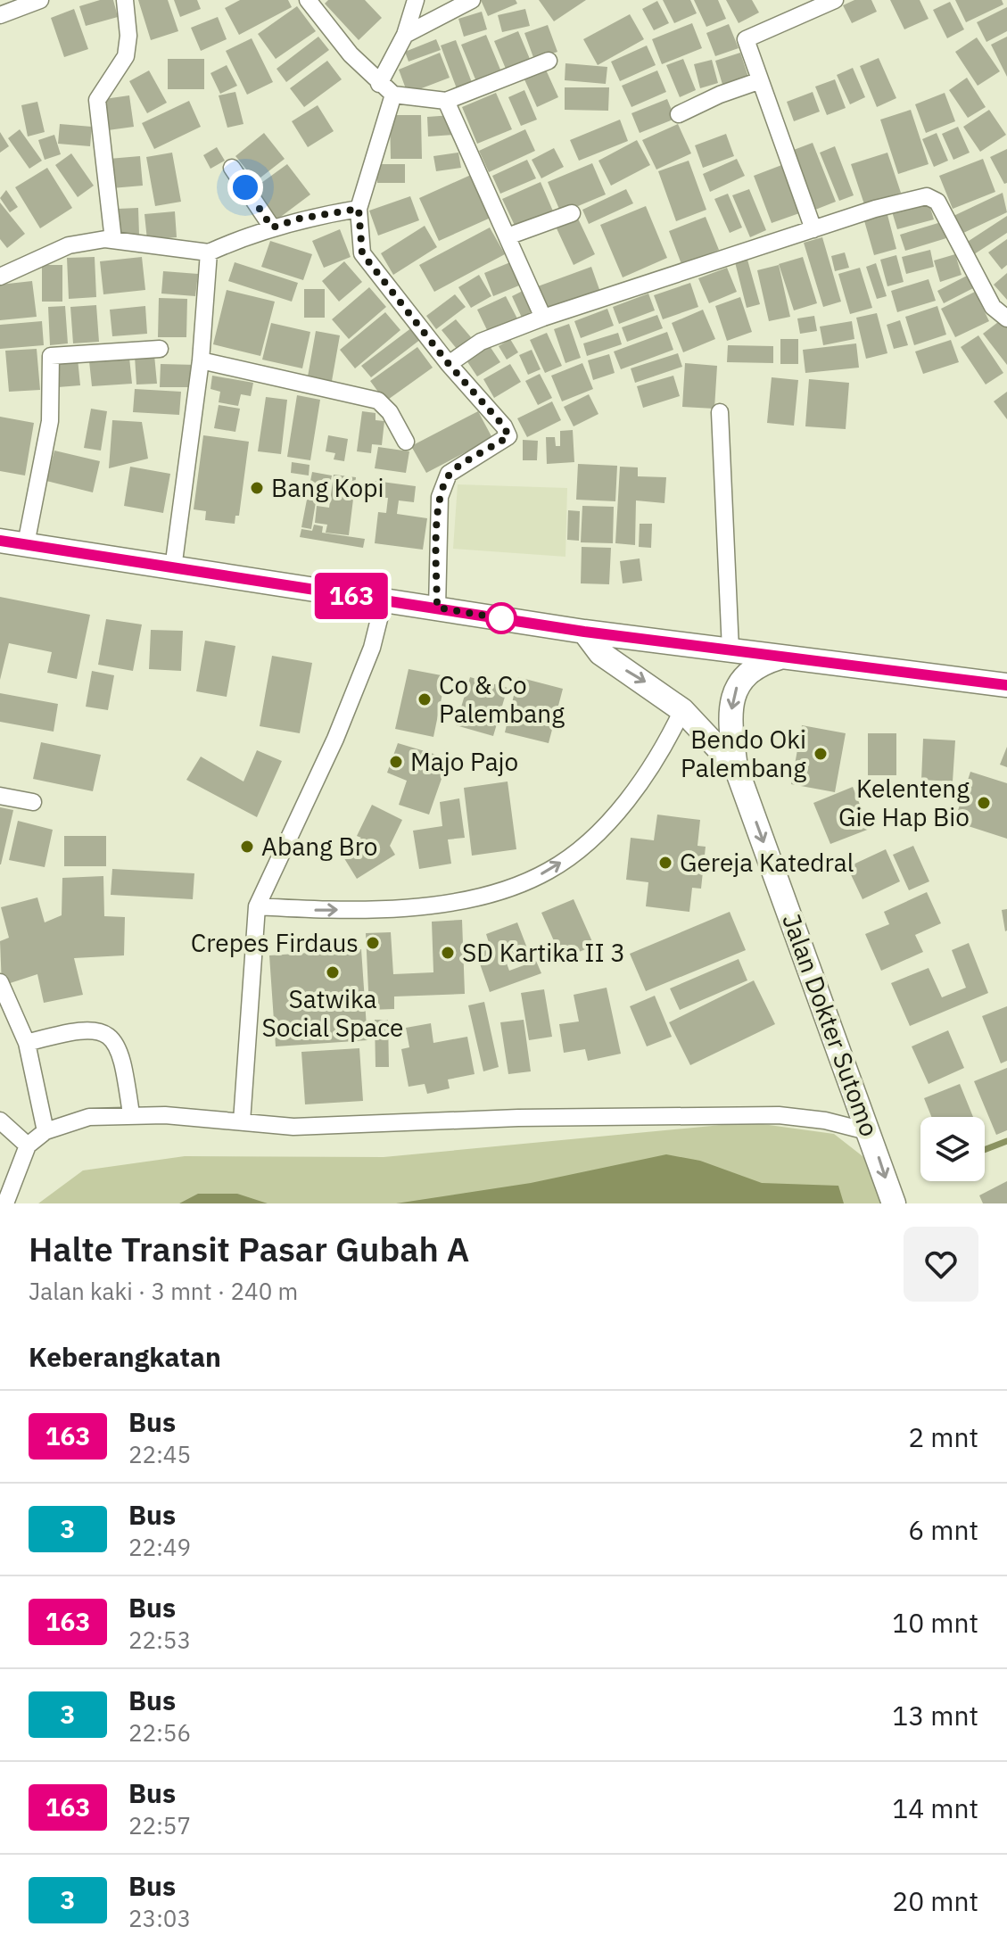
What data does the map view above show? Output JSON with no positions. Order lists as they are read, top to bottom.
{
  "streets": {
    "main road": ["Jalan Dokter Sutomo"]
  },
  "one_way": ["Jalan Dokter Sutomo"],
  "places": [
    "Bang Kopi",
    "Co & Co Palembang",
    "Bendo Oki Palembang",
    "Majo Pajo",
    "Kelenteng Gie Hap Bio",
    "Abang Bro",
    "Gereja Katedral",
    "Crepes Firdaus",
    "SD Kartika II 3",
    "Satwika Social Space"
  ],
  "lines": ["bus line 163"],
  "page": {
    "on_map": "163",
    "heading": [
      ["Halte Transit Pasar Gubah A", "Jalan kaki · 3 mnt · 240 m"],
      "Keberangkatan"
    ],
    "list": [
      {
        "mark": "163",
        "name": "Bus",
        "note": "22:45",
        "value": "2 mnt"
      },
      {
        "mark": "3",
        "name": "Bus",
        "note": "22:49",
        "value": "6 mnt"
      },
      {
        "mark": "163",
        "name": "Bus",
        "note": "22:53",
        "value": "10 mnt"
      },
      {
        "mark": "3",
        "name": "Bus",
        "note": "22:56",
        "value": "13 mnt"
      },
      {
        "mark": "163",
        "name": "Bus",
        "note": "22:57",
        "value": "14 mnt"
      },
      {
        "mark": "3",
        "name": "Bus",
        "note": "23:03",
        "value": "20 mnt"
      }
    ]
  }
}
